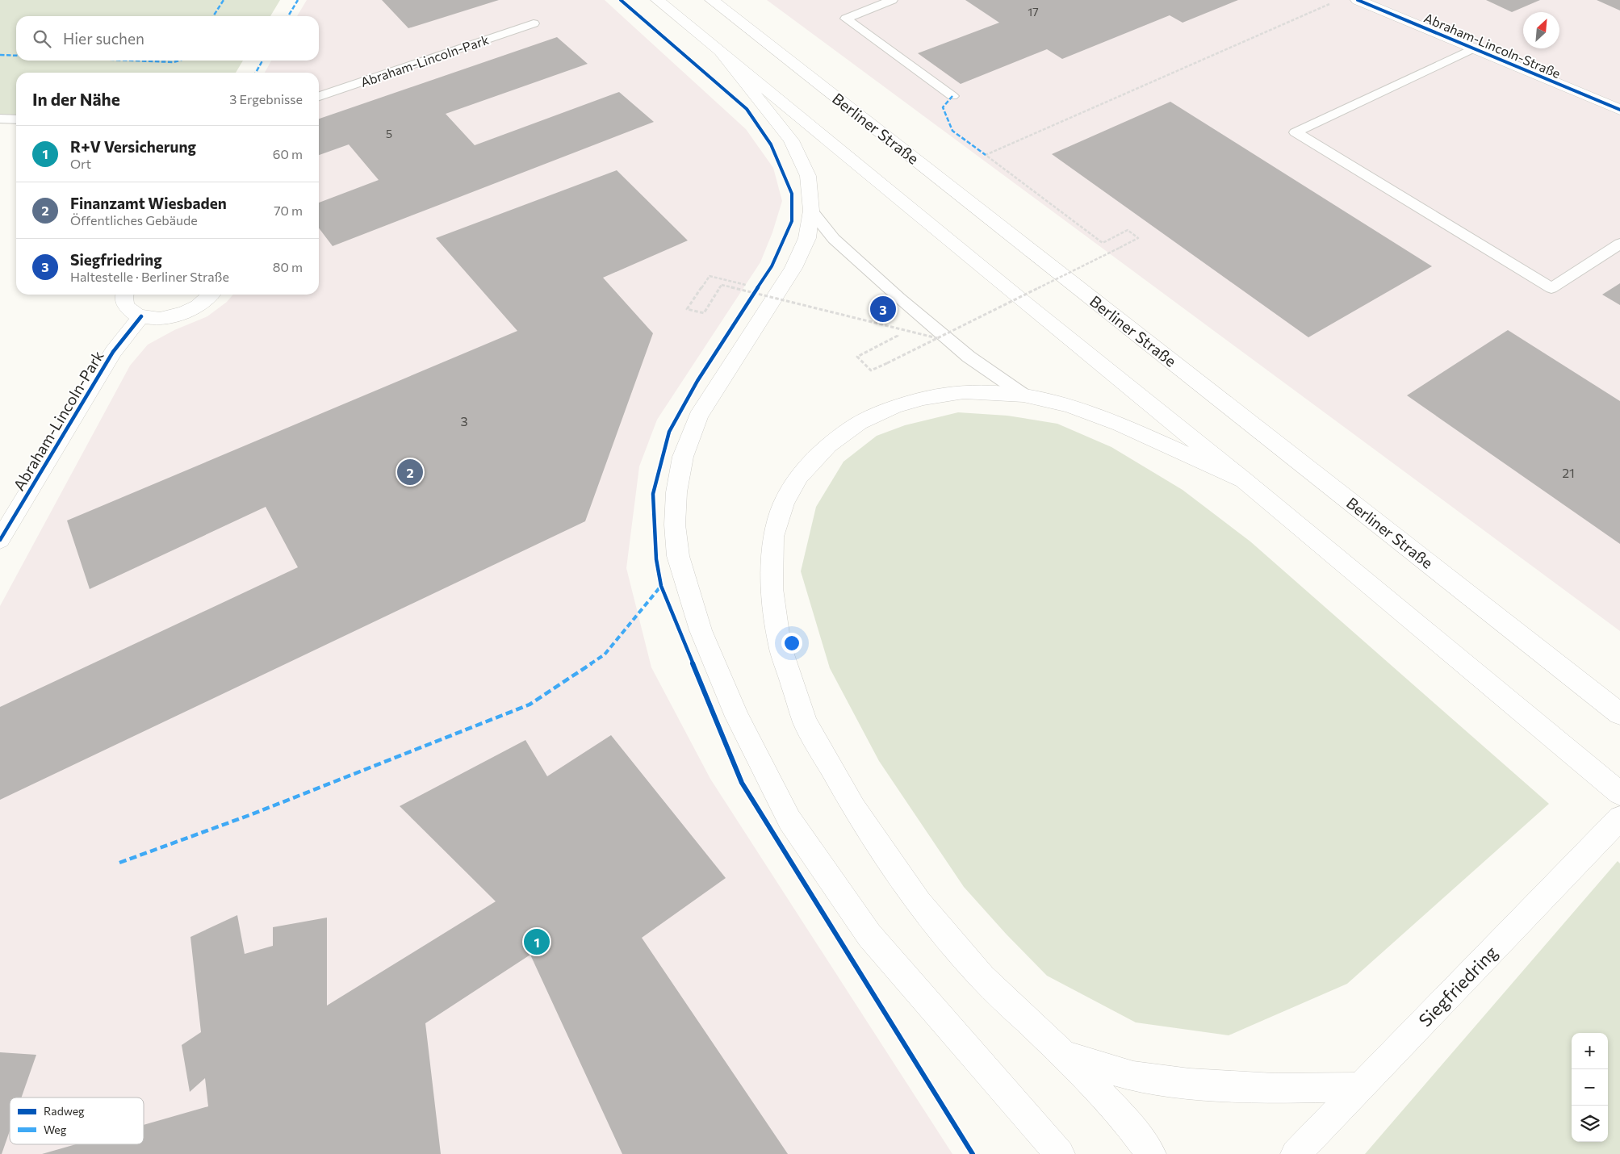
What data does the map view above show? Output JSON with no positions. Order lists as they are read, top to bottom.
{
  "streets": {
    "main road": [
      "Abraham-Lincoln-Straße",
      "Abraham-Lincoln-Park",
      "Berliner Straße",
      "Siegfriedring"
    ]
  },
  "house_numbers": [
    "17",
    "5",
    "3",
    "21"
  ],
  "legend": ["Radweg", "Weg"],
  "north": "top right",
  "page": {
    "search": "Hier suchen",
    "heading": ["In der Nähe", "3 Ergebnisse"],
    "list": [
      {
        "mark": "1",
        "name": "R+V Versicherung",
        "note": "Ort",
        "value": "60 m"
      },
      {
        "mark": "2",
        "name": "Finanzamt Wiesbaden",
        "note": "Öffentliches Gebäude",
        "value": "70 m"
      },
      {
        "mark": "3",
        "name": "Siegfriedring",
        "note": "Haltestelle · Berliner Straße",
        "value": "80 m"
      }
    ],
    "pins": ["3", "2", "1"],
    "map_buttons": ["+", "−"]
  }
}
